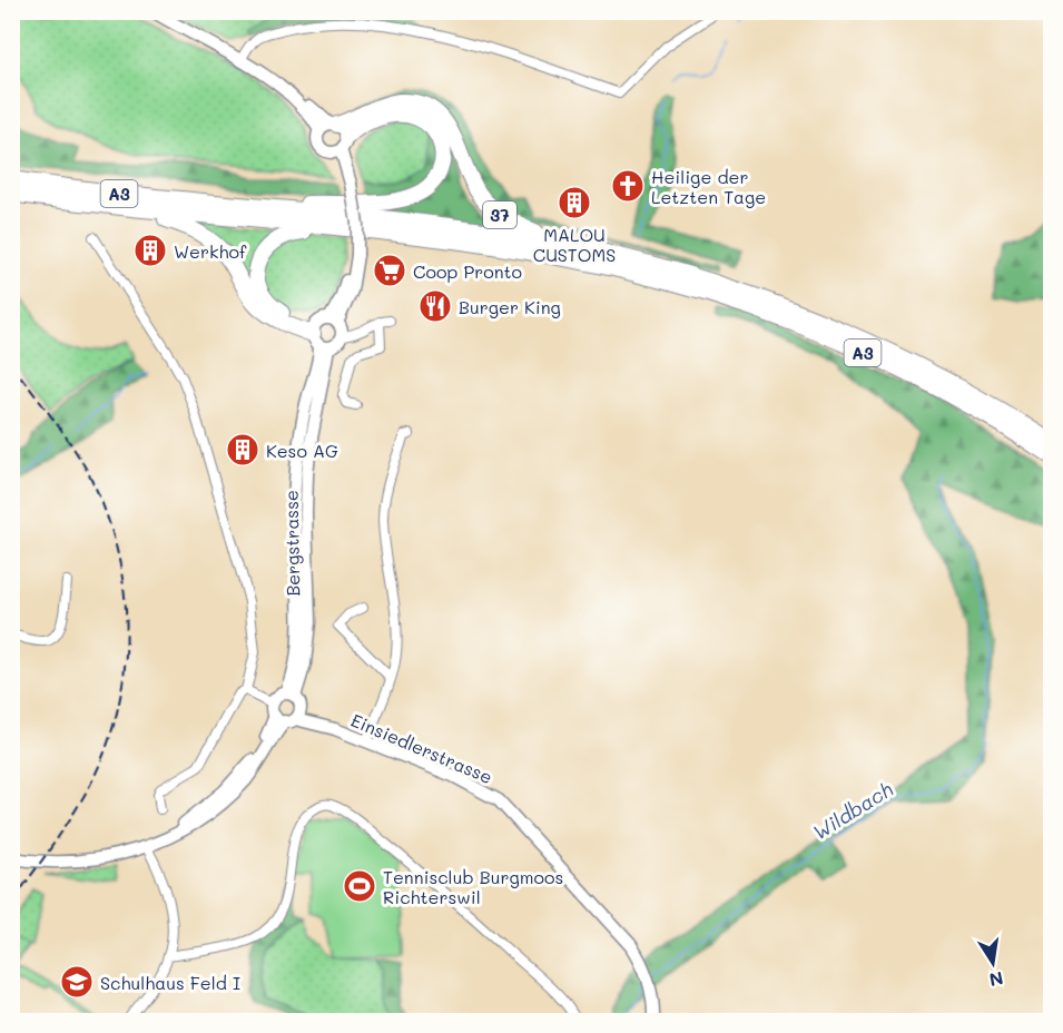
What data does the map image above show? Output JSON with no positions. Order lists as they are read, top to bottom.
{
  "streets": {
    "highway": ["A3", "37"],
    "main road": ["Bergstrasse", "Einsiedlerstrasse"]
  },
  "crossings": [
    ["A3", "37"],
    ["37", "Bergstrasse"],
    ["Bergstrasse", "Einsiedlerstrasse"]
  ],
  "water": ["Wildbach"],
  "places": {
    "church": ["Heilige der Letzten Tage"],
    "building": ["MALOU CUSTOMS", "Werkhof", "Keso AG"],
    "supermarket": ["Coop Pronto"],
    "restaurant": ["Burger King"],
    "sports": ["Tennisclub Burgmoos Richterswil"],
    "school or university": ["Schulhaus Feld I"]
  },
  "north": "bottom"
}
